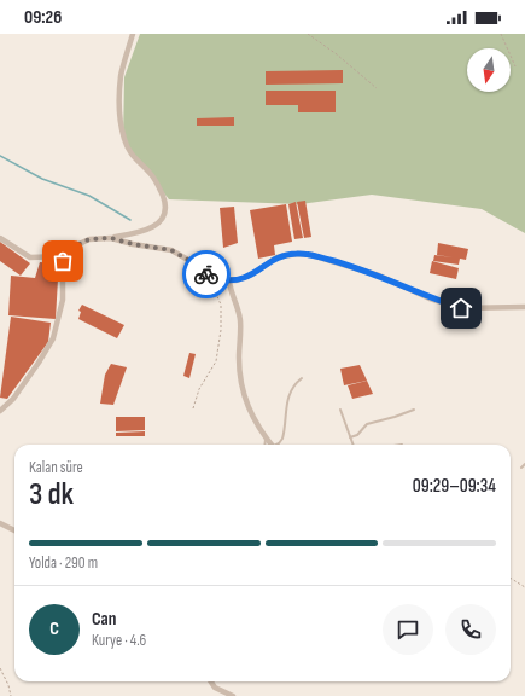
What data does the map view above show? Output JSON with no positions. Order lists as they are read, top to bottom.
{
  "north": "bottom",
  "page": {
    "status": "09:26",
    "heading": ["3 dk", "Kalan süre", "09:29–09:34"],
    "panel": ["Can", "Kurye · 4.6"],
    "bar": "Yolda · 290 m",
    "round": "C"
  }
}
